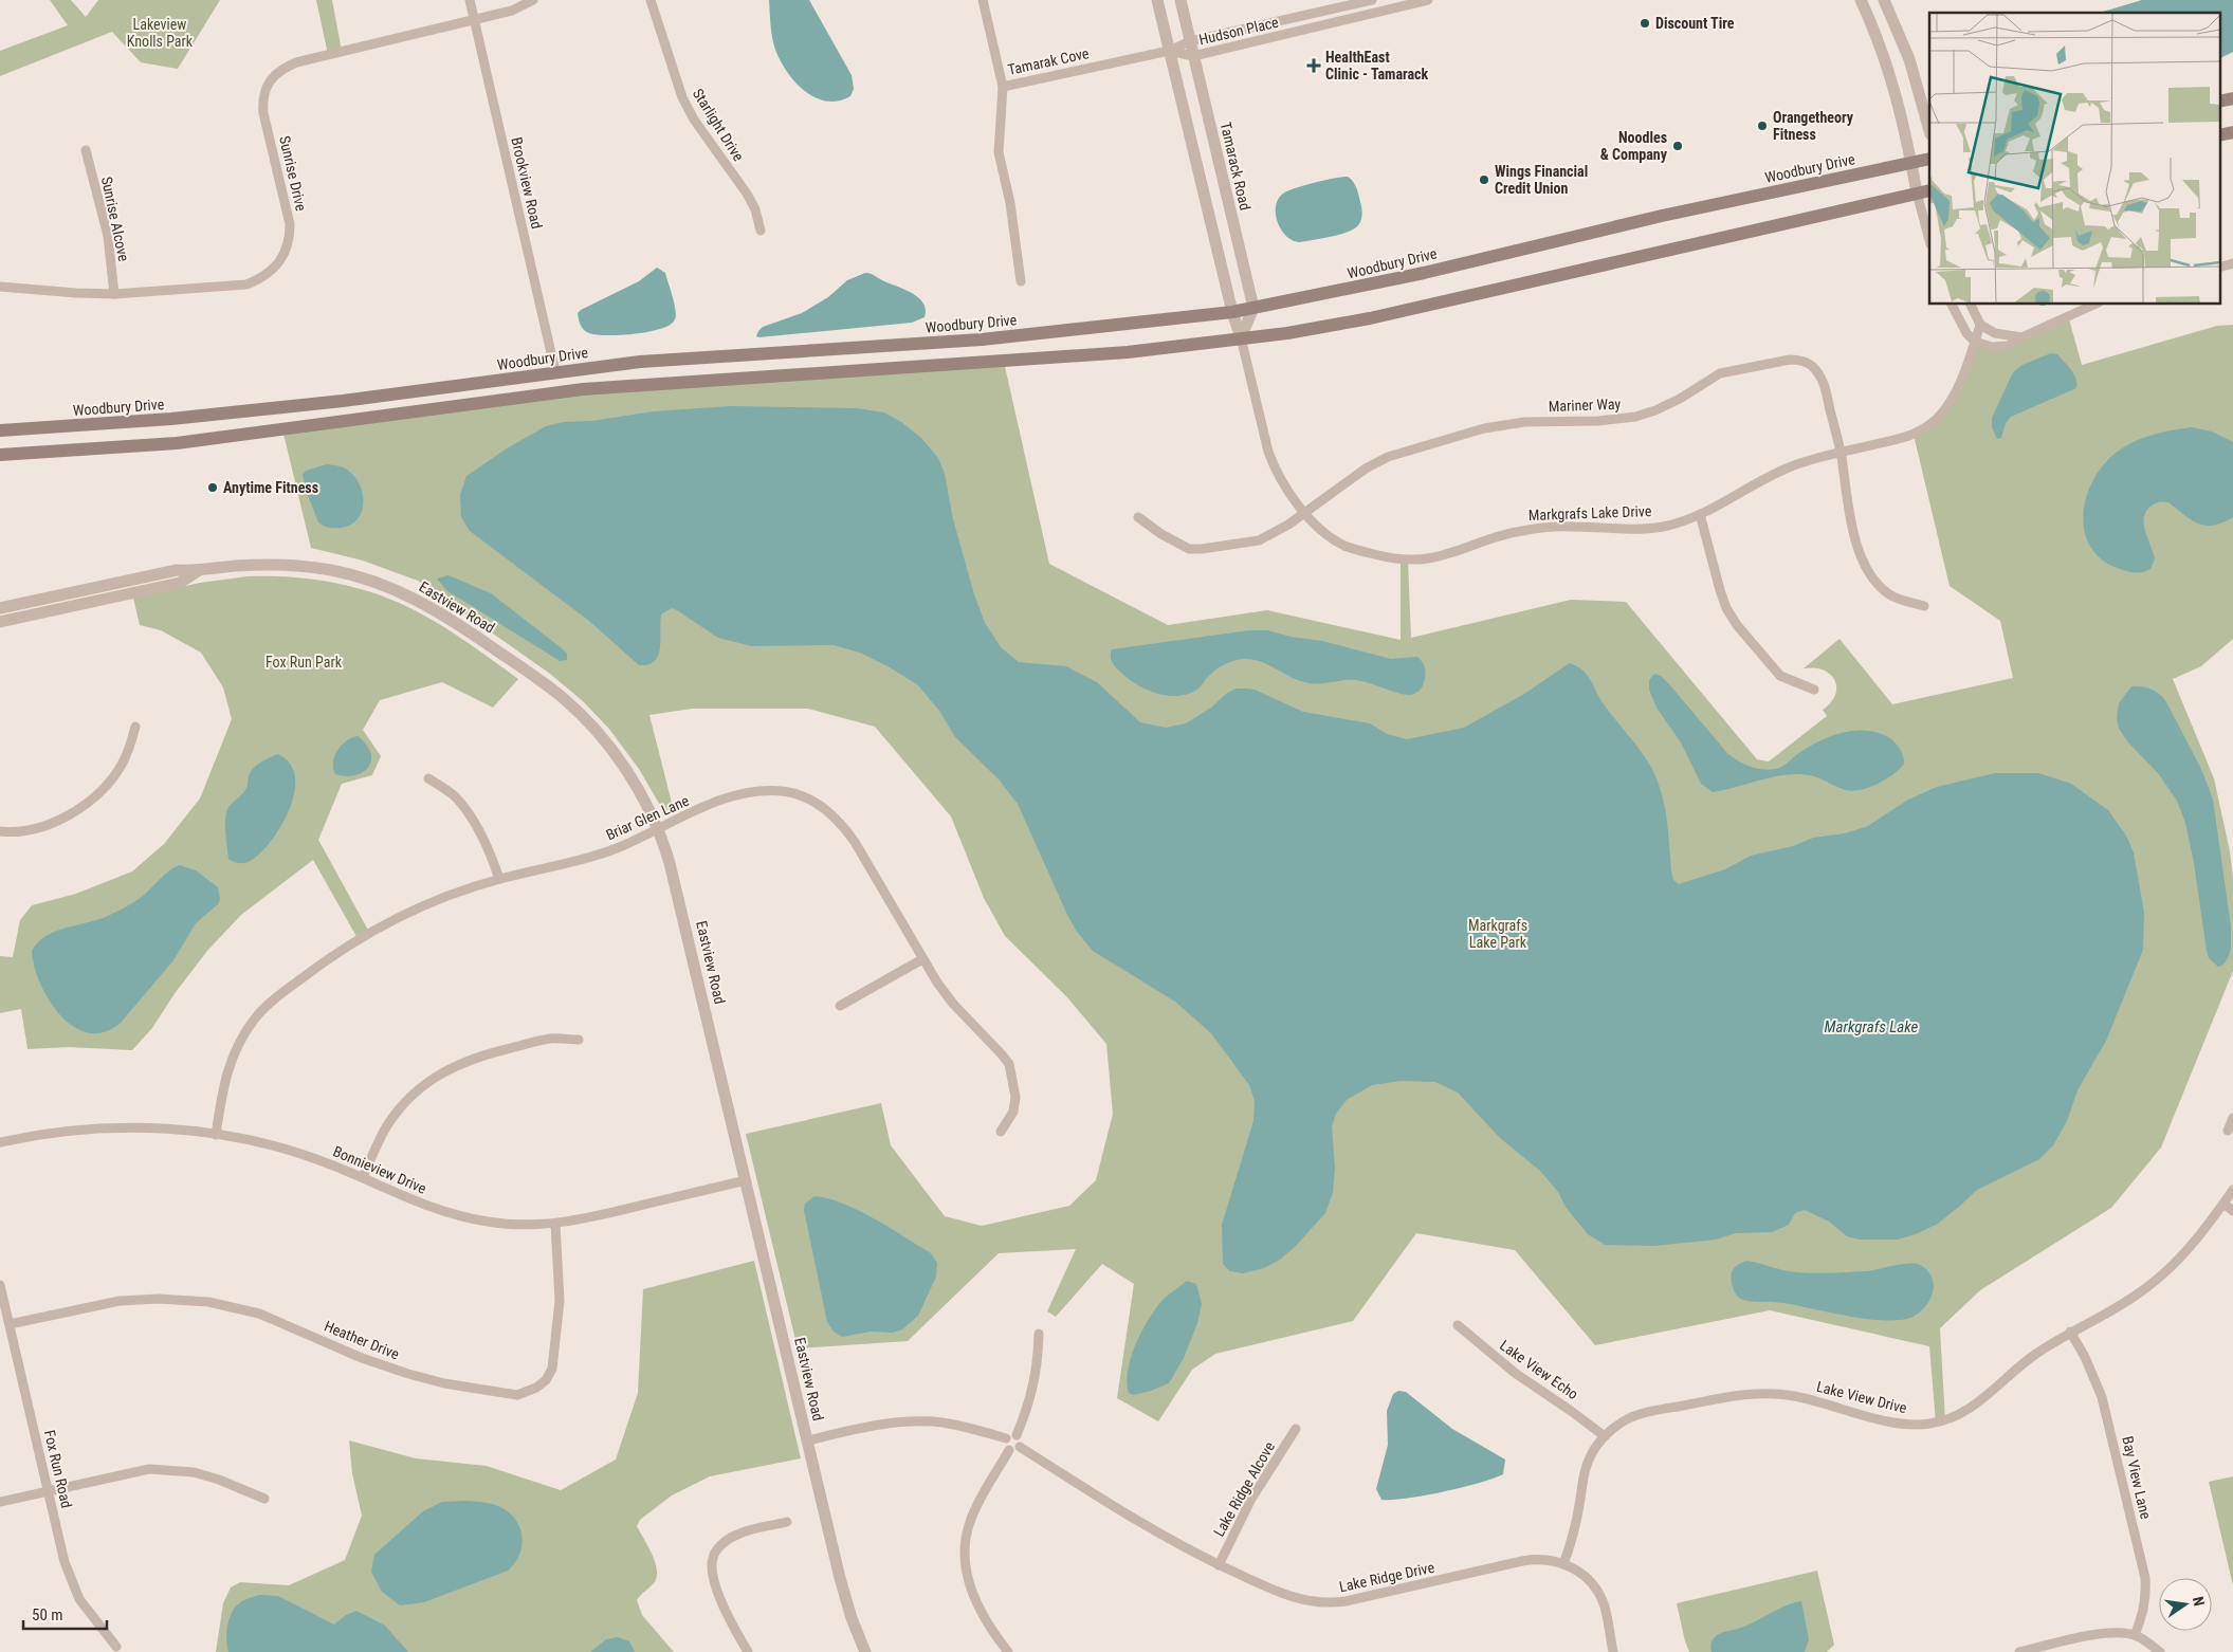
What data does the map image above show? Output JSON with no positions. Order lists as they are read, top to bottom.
{
  "streets": {
    "main road": ["Woodbury Drive"],
    "street": [
      "Hudson Place",
      "Tamarak Cove",
      "Starlight Drive",
      "Tamarack Road",
      "Sunrise Drive",
      "Brookview Road",
      "Sunrise Alcove",
      "Mariner Way",
      "Markgrafs Lake Drive",
      "Eastview Road",
      "Briar Glen Lane",
      "Bonnieview Drive",
      "Heather Drive",
      "Lake View Echo",
      "Lake View Drive",
      "Fox Run Road",
      "Bay View Lane",
      "Lake Ridge Alcove",
      "Lake Ridge Drive"
    ]
  },
  "crossings": [
    ["Hudson Place", "Tamarak Cove"],
    ["Hudson Place", "Tamarack Road"],
    ["Tamarack Road", "Woodbury Drive"],
    ["Woodbury Drive", "Brookview Road"],
    ["Woodbury Drive", "Markgrafs Lake Drive"],
    ["Sunrise Drive", "Brookview Road"],
    ["Sunrise Drive", "Sunrise Alcove"],
    ["Mariner Way", "Markgrafs Lake Drive"],
    ["Eastview Road", "Briar Glen Lane"],
    ["Eastview Road", "Bonnieview Drive"],
    ["Briar Glen Lane", "Bonnieview Drive"],
    ["Bonnieview Drive", "Heather Drive"],
    ["Heather Drive", "Fox Run Road"],
    ["Lake View Echo", "Lake View Drive"],
    ["Lake View Drive", "Bay View Lane"],
    ["Lake View Drive", "Lake Ridge Drive"],
    ["Lake Ridge Alcove", "Lake Ridge Drive"]
  ],
  "water": ["Markgrafs Lake"],
  "parks": ["Lakeview Knolls Park", "Fox Run Park", "Markgrafs Lake Park"],
  "places": {
    "other": [
      "Discount Tire",
      "Orangetheory Fitness",
      "Noodles & Company",
      "Wings Financial Credit Union",
      "Anytime Fitness"
    ],
    "health": ["HealthEast Clinic - Tamarack"]
  },
  "scale_bar": "50 m",
  "north": "right"
}
